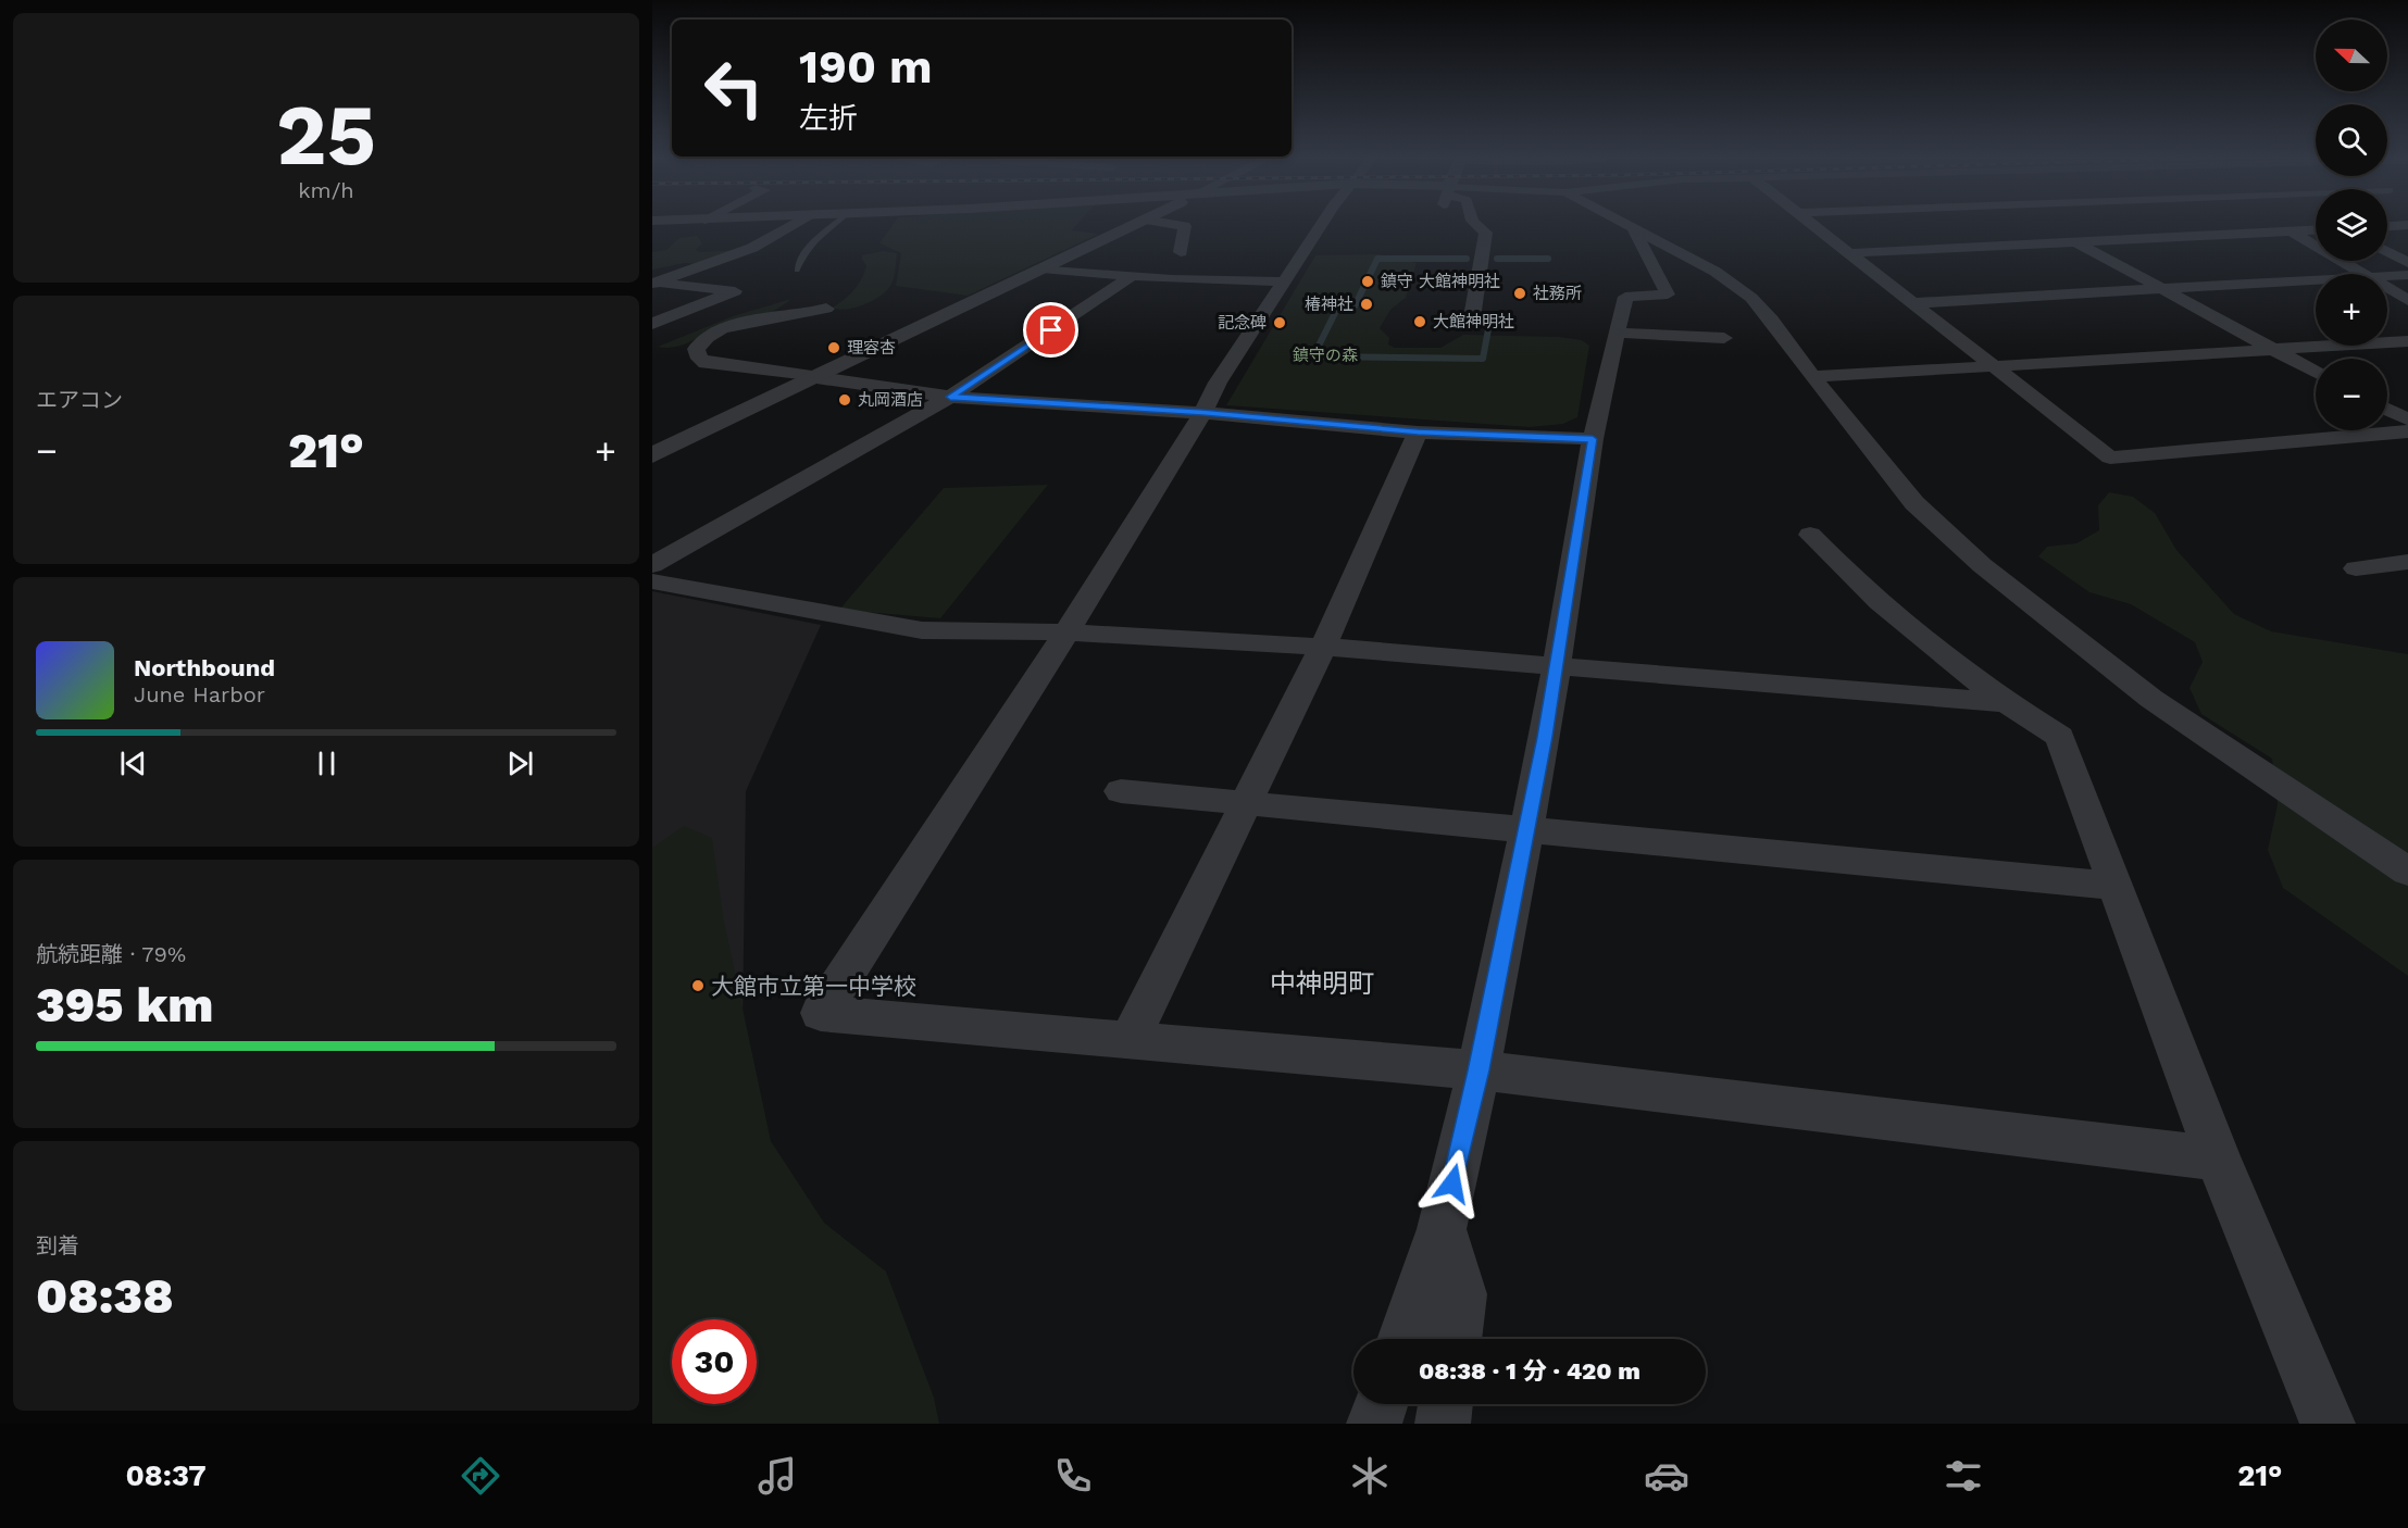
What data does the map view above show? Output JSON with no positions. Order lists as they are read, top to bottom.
{
  "districts": ["中神明町"],
  "parks": ["鎮守の森"],
  "places": [
    "鎮守 大館神明社",
    "社務所",
    "椿神社",
    "大館神明社",
    "記念碑",
    "理容杏",
    "丸岡酒店",
    "大館市立第一中学校"
  ],
  "north": "left",
  "page": {
    "tile": [
      ["25", "km/h"],
      "エアコン",
      ["航続距離 · 79%", "395 km"],
      ["到着", "08:38"]
    ],
    "map_buttons": ["+", "−"],
    "turn": ["190 m", "左折"],
    "heat": ["−", "21°", "+"],
    "song": ["Northbound", "June Harbor"],
    "limit": "30",
    "trip": "08:38 · 1 分 · 420 m",
    "tabs": ["08:37", "21°"]
  }
}
